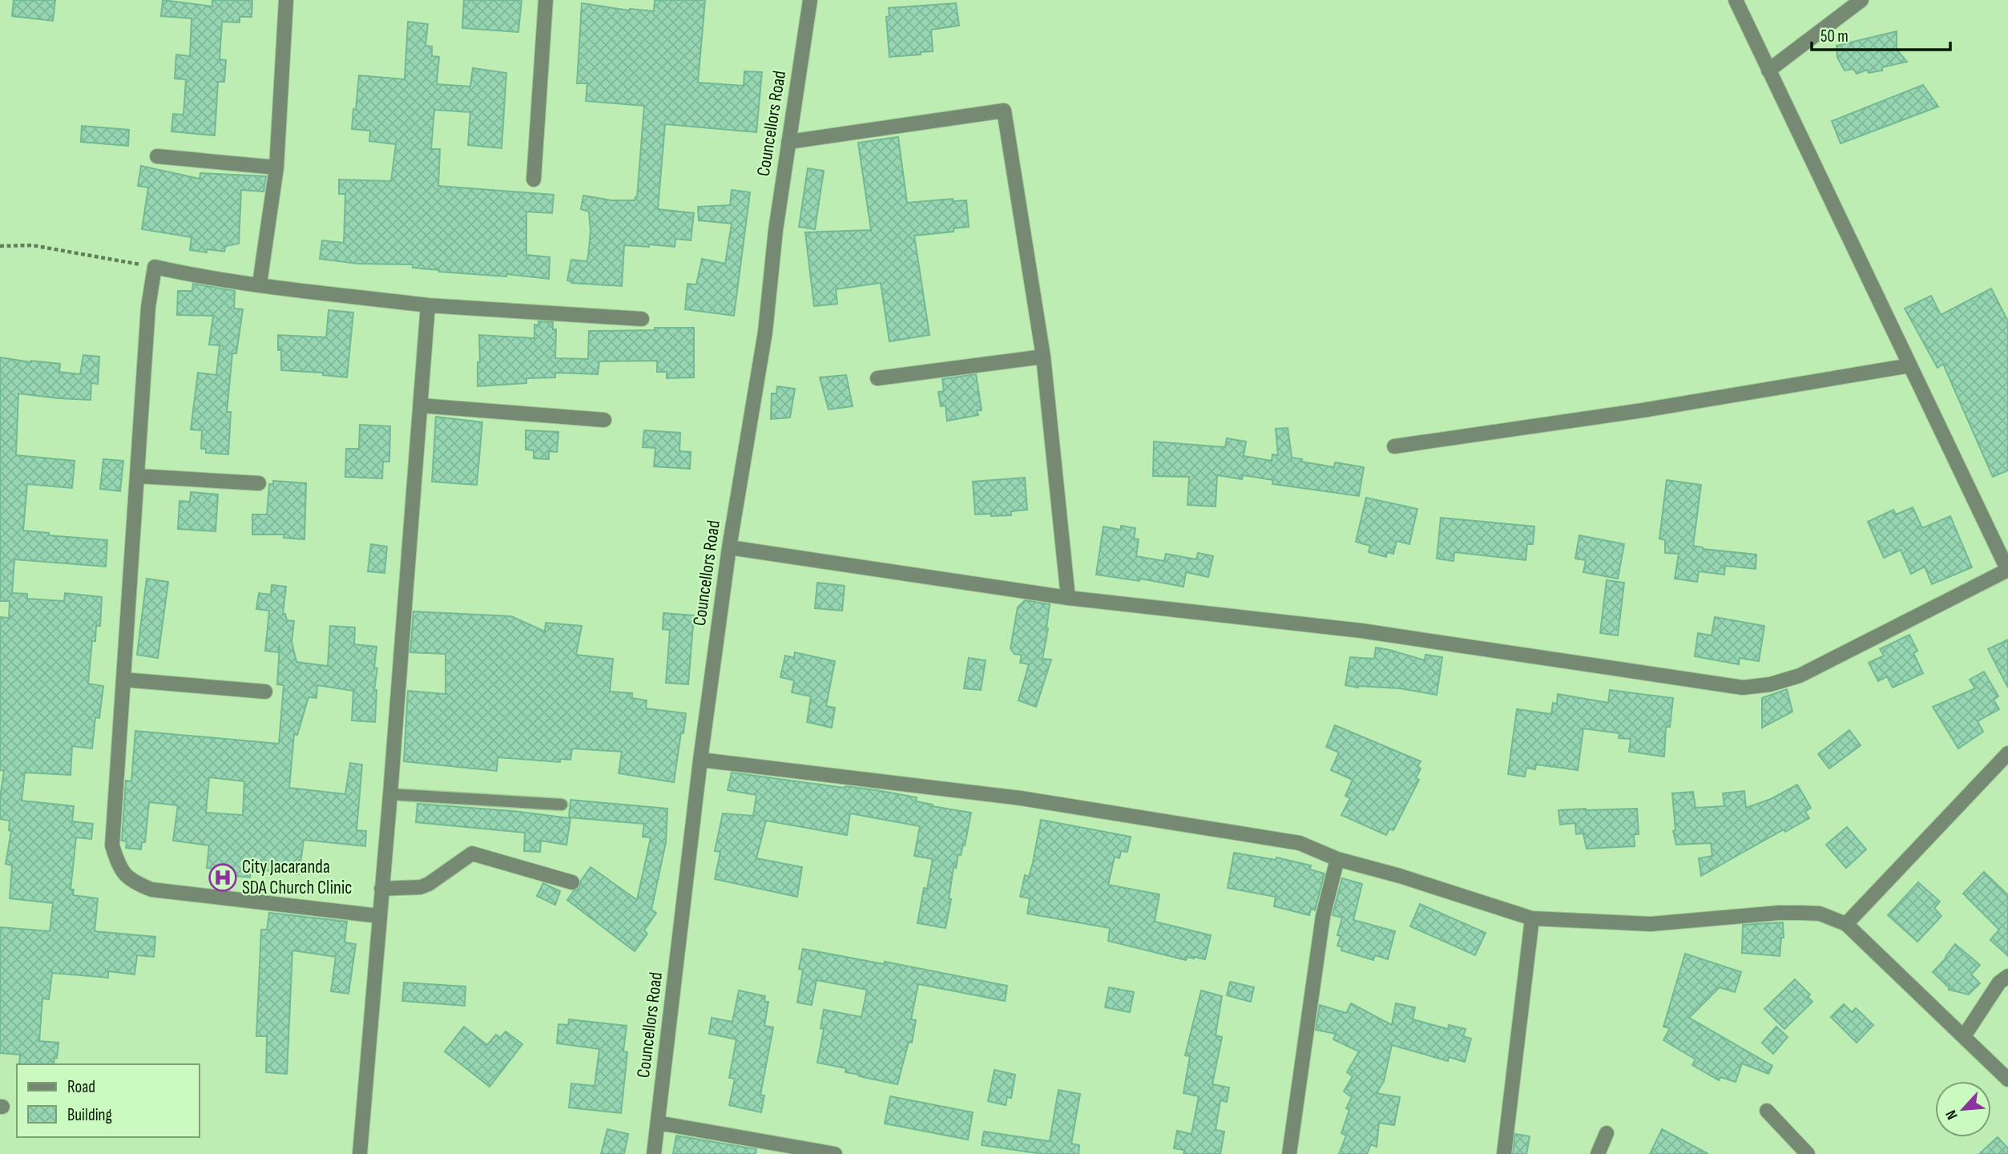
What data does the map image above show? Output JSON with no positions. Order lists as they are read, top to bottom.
{
  "streets": {
    "street": ["Councellors Road"]
  },
  "places": {
    "hospital": ["City Jacaranda SDA Church Clinic"]
  },
  "legend": ["Road", "Building"],
  "scale_bar": "50 m",
  "north": "bottom left"
}
